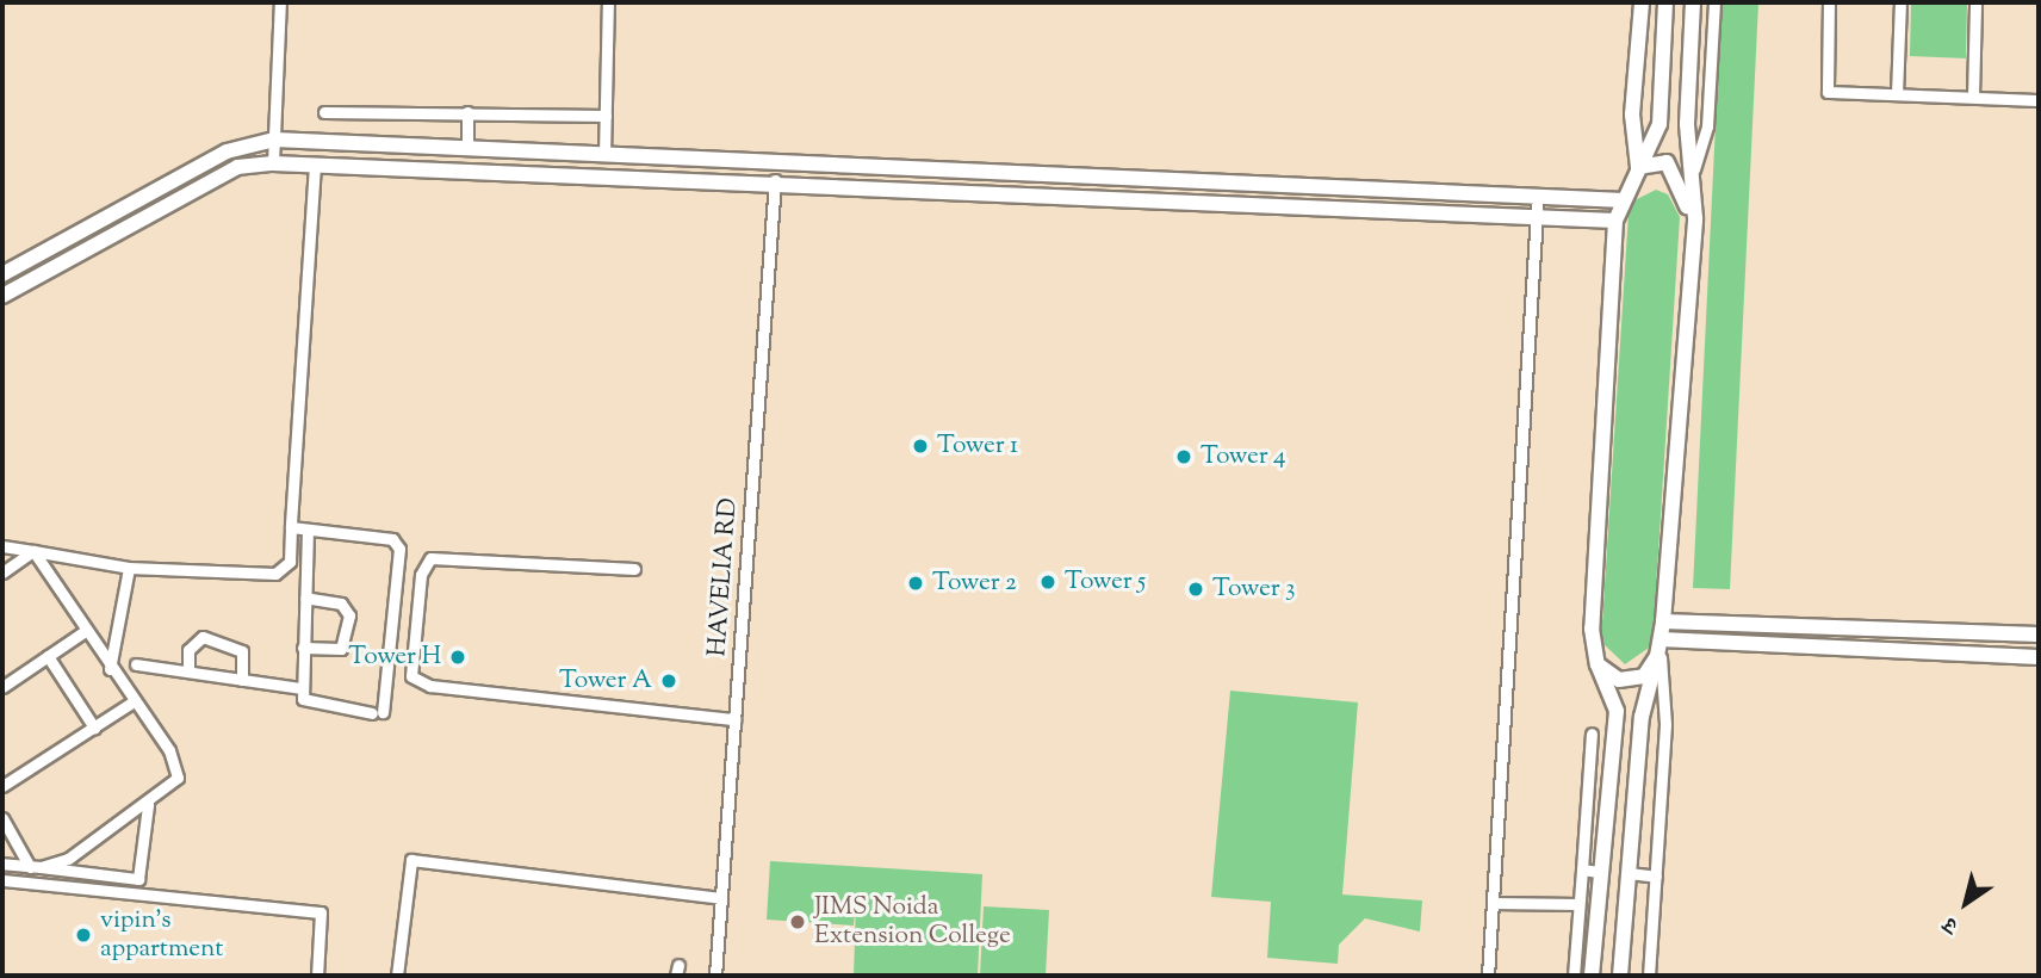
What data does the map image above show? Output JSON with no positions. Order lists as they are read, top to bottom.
{
  "streets": {
    "street": ["HAVELIA RD"]
  },
  "places": [
    "Tower 1",
    "Tower 4",
    "Tower 5",
    "Tower 2",
    "Tower 3",
    "Tower H",
    "Tower A",
    "JIMS Noida Extension College",
    "vipin's appartment"
  ],
  "north": "bottom left"
}
